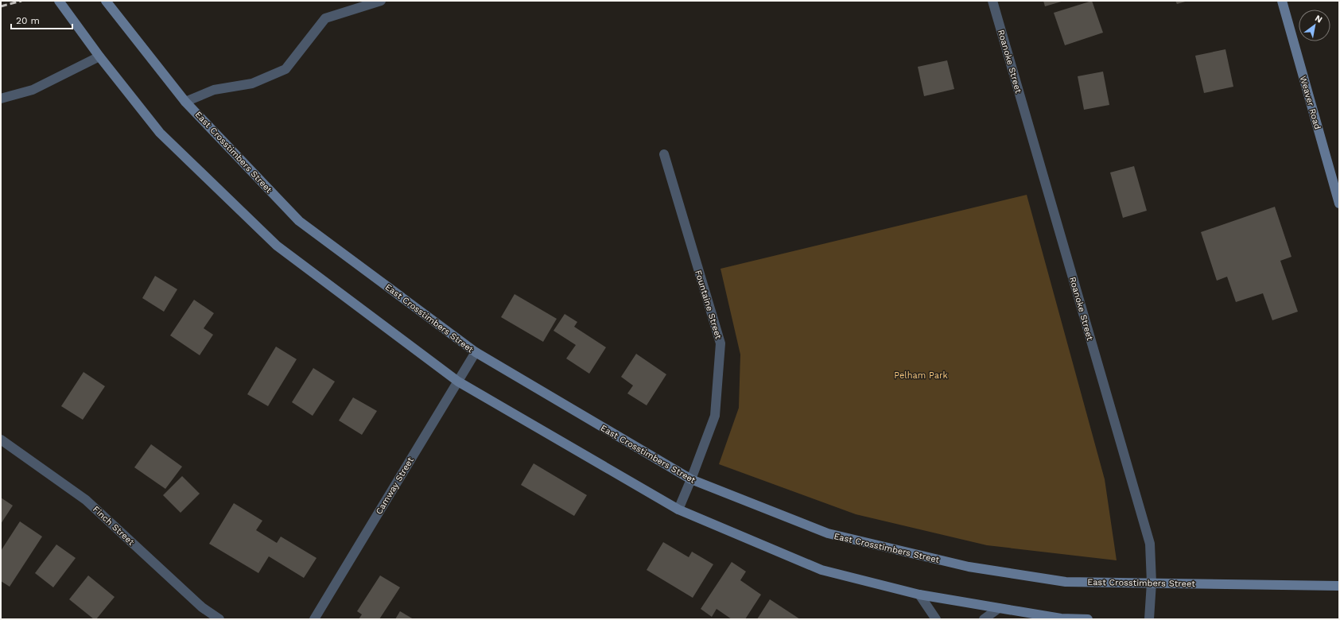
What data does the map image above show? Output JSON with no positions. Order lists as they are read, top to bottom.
{
  "streets": {
    "main road": ["Weaver Road", "East Crosstimbers Street"],
    "street": [
      "Roanoke Street",
      "Fountaine Street",
      "Camway Street",
      "Finch Street"
    ]
  },
  "crossings": [
    ["Roanoke Street", "East Crosstimbers Street"],
    ["East Crosstimbers Street", "Fountaine Street"],
    ["East Crosstimbers Street", "Camway Street"]
  ],
  "parks": ["Pelham Park"],
  "scale_bar": "20 m",
  "north": "top right"
}
